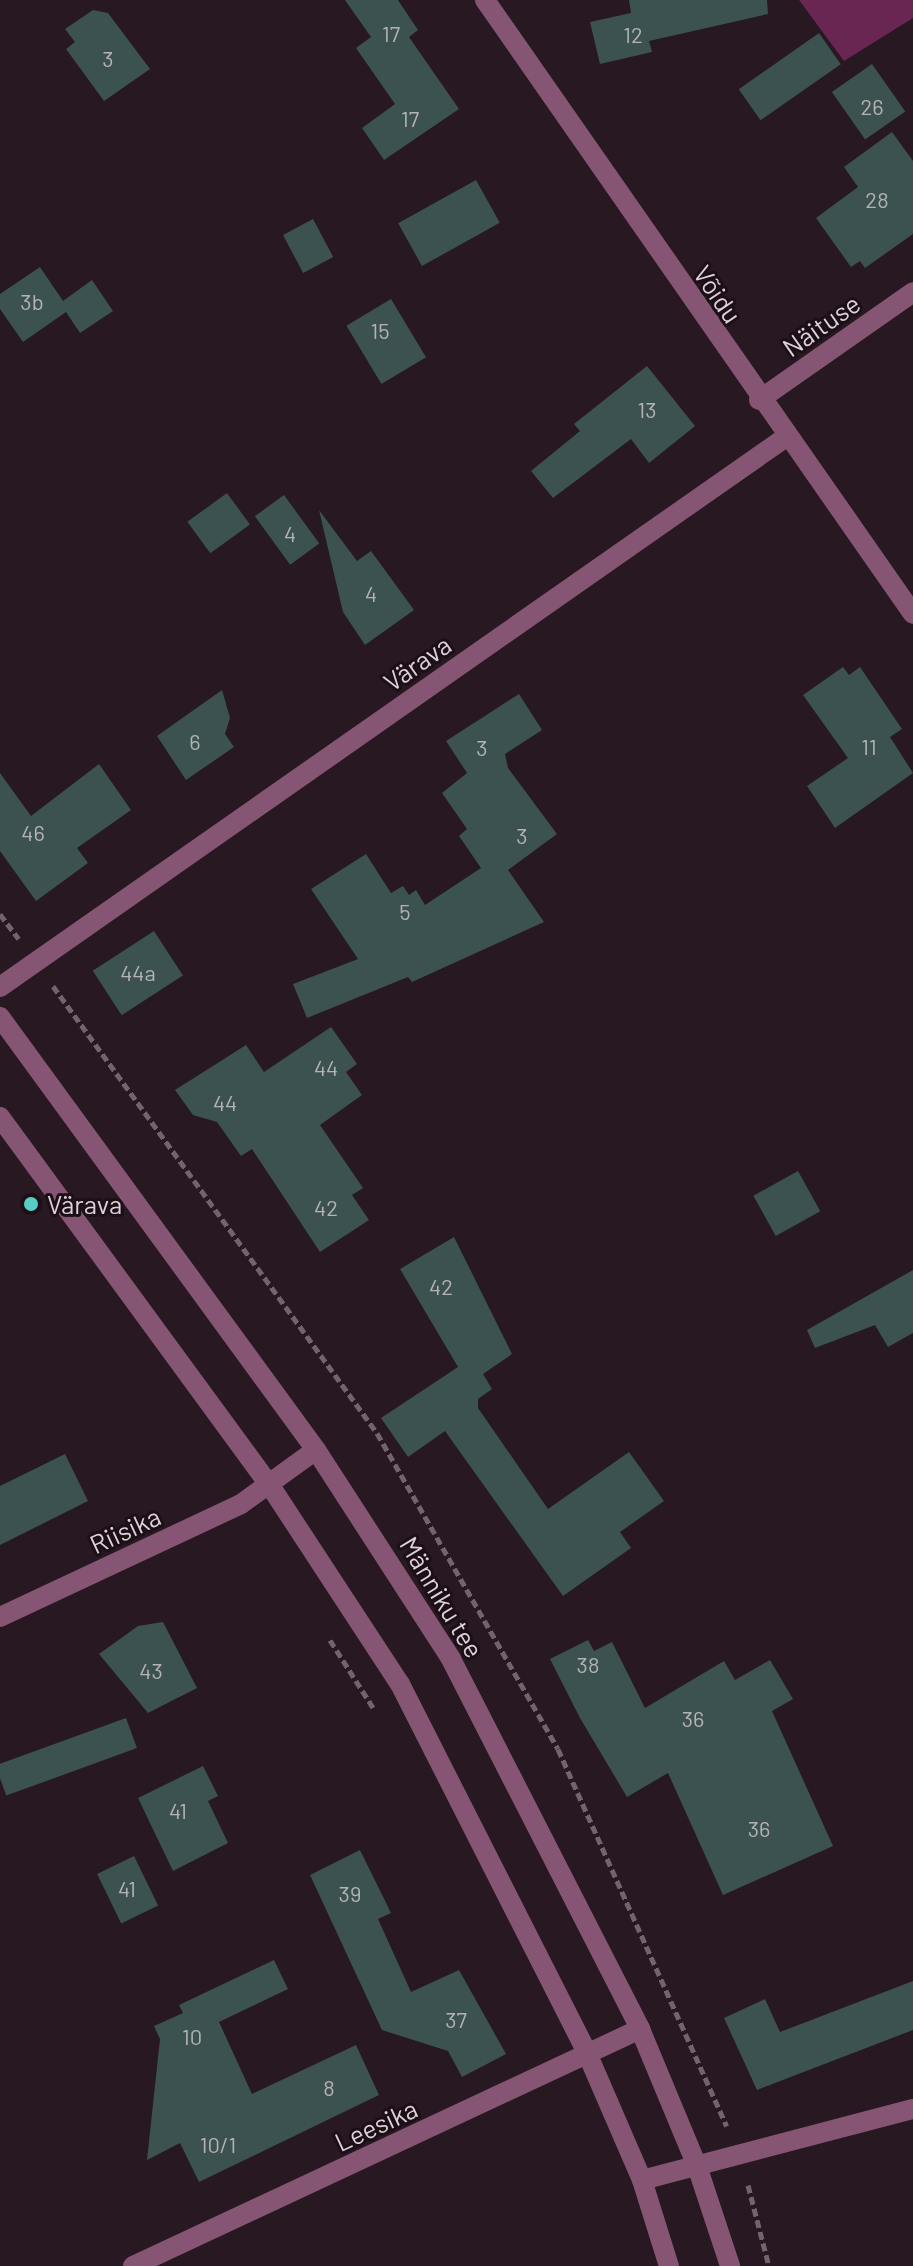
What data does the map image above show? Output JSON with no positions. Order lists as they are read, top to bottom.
{
  "streets": {
    "street": [
      "Võidu",
      "Näituse",
      "Värava",
      "Riisika",
      "Männiku tee",
      "Leesika"
    ]
  },
  "crossings": [
    ["Võidu", "Näituse"],
    ["Võidu", "Värava"],
    ["Riisika", "Männiku tee"],
    ["Männiku tee", "Leesika"]
  ],
  "places": ["Värava"],
  "house_numbers": [
    "17",
    "12",
    "3",
    "26",
    "17",
    "28",
    "3b",
    "15",
    "13",
    "4",
    "4",
    "6",
    "11",
    "3",
    "46",
    "3",
    "5",
    "44a",
    "44",
    "44",
    "42",
    "42",
    "38",
    "43",
    "36",
    "41",
    "36",
    "41",
    "39",
    "37",
    "10",
    "8",
    "10/1"
  ]
}
